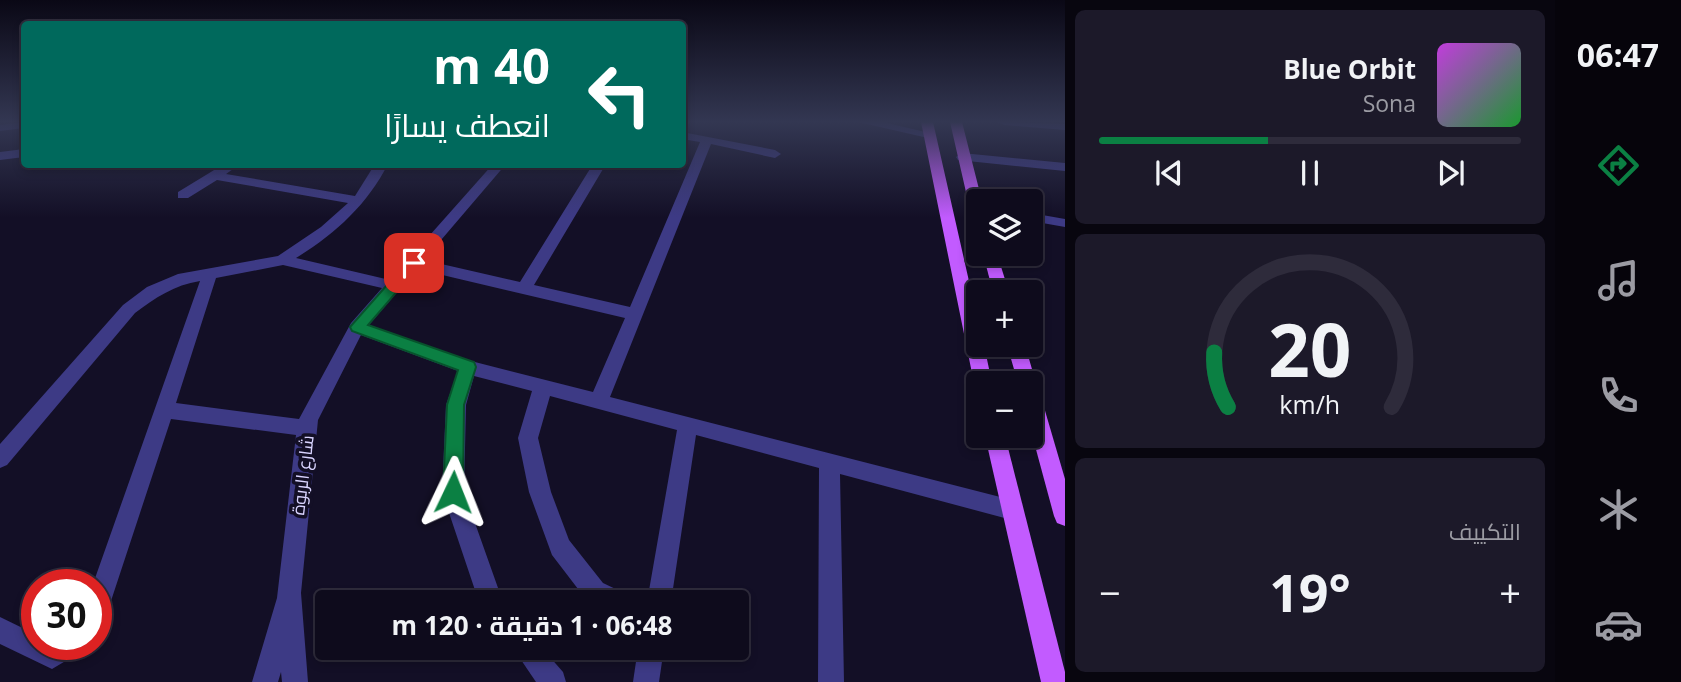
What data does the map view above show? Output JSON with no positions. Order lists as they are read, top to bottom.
{
  "streets": {
    "street": ["شارع الربوة"]
  },
  "page": {
    "tabs": "06:47",
    "turn": ["40 m", "انعطف يسارًا"],
    "song": ["Blue Orbit", "Sona"],
    "map_buttons": ["+", "−"],
    "tile": "التكييف",
    "heat": ["−", "19°", "+"],
    "limit": "30",
    "trip": "06:48 · 1 دقيقة · 120 m",
    "gauge": ["20", "km/h"]
  }
}
